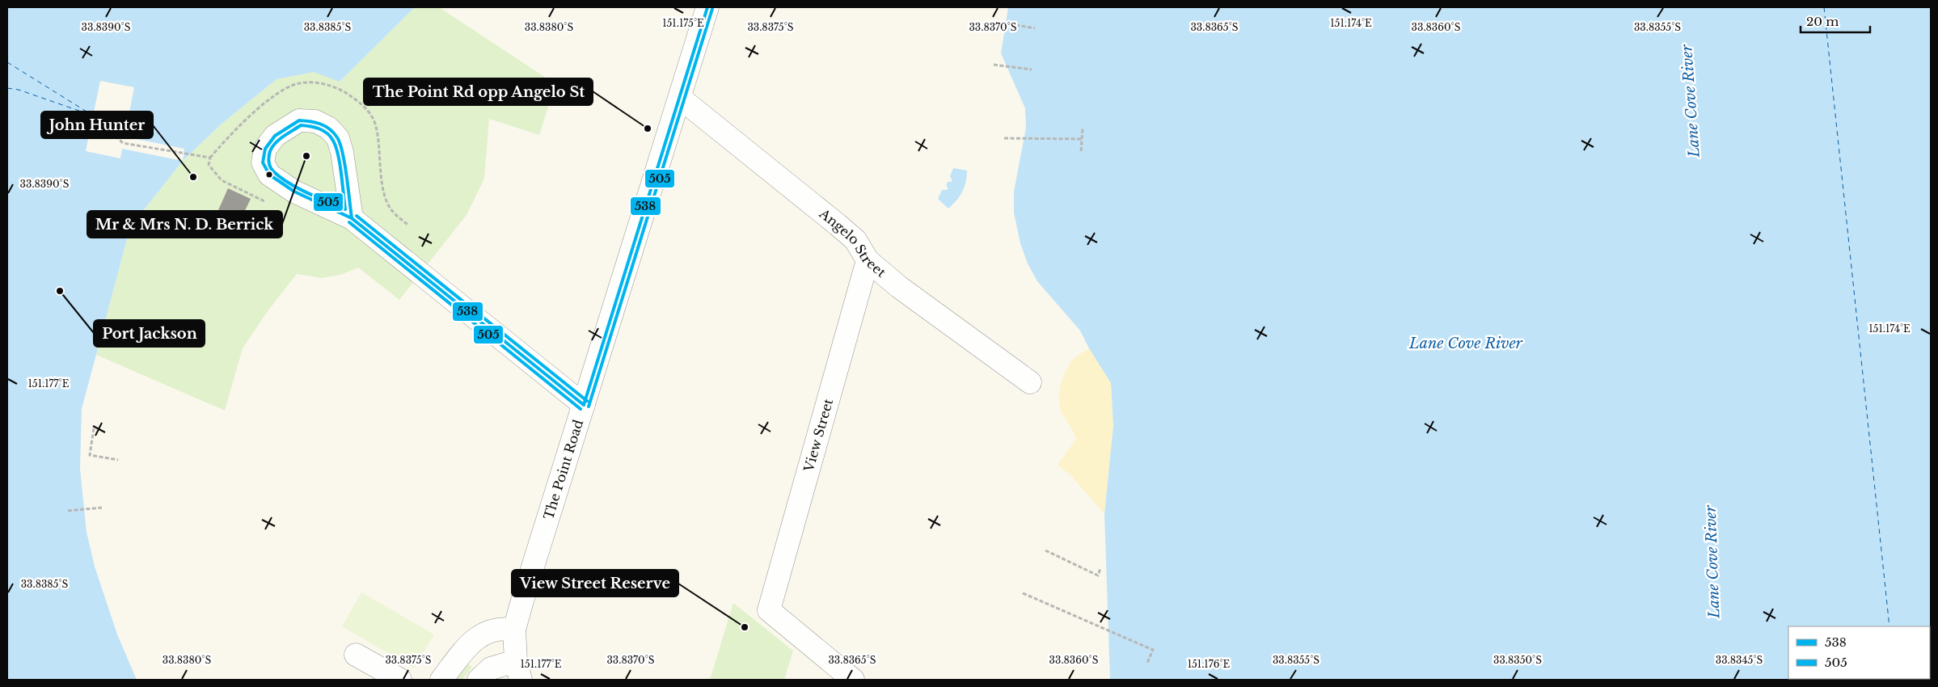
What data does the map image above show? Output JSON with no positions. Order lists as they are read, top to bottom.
{
  "streets": {
    "street": ["Angelo Street", "View Street", "The Point Road"]
  },
  "crossings": [
    ["Angelo Street", "View Street"],
    ["Angelo Street", "The Point Road"]
  ],
  "water": ["Lane Cove River"],
  "places": [
    "The Point Rd opp Angelo St",
    "Mr & Mrs N. D. Berrick",
    "John Hunter",
    "Port Jackson",
    "View Street Reserve"
  ],
  "lines": ["transit line 538", "transit line 505"],
  "legend": ["538", "505"],
  "scale_bar": "20 m",
  "coordinates": [
    "151.175°E",
    "151.174°E",
    "33.8390°S",
    "33.8385°S",
    "33.8380°S",
    "33.8375°S",
    "33.8370°S",
    "33.8365°S",
    "33.8360°S",
    "33.8355°S",
    "151.177°E",
    "33.8350°S",
    "33.8345°S",
    "151.176°E"
  ]
}
